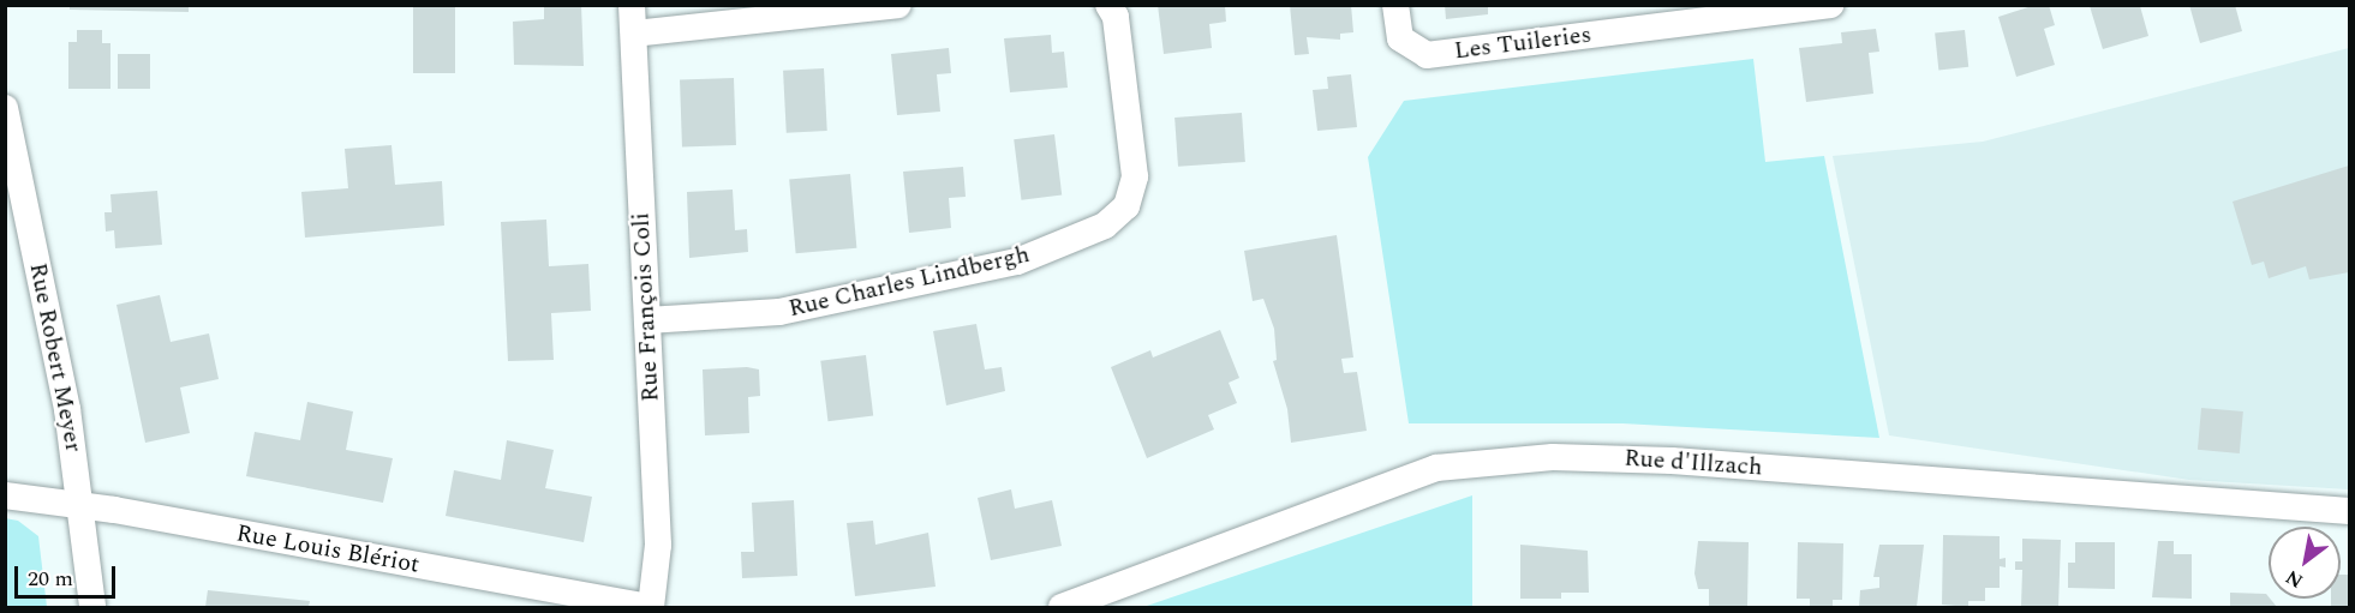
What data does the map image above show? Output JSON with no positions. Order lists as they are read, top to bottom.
{
  "streets": {
    "street": [
      "Les Tuileries",
      "Rue Charles Lindbergh",
      "Rue François Coli",
      "Rue Robert Meyer",
      "Rue d'Illzach",
      "Rue Louis Blériot"
    ]
  },
  "crossings": [
    ["Rue Charles Lindbergh", "Rue François Coli"],
    ["Rue François Coli", "Rue Louis Blériot"],
    ["Rue Robert Meyer", "Rue Louis Blériot"]
  ],
  "scale_bar": "20 m",
  "north": "bottom left"
}
